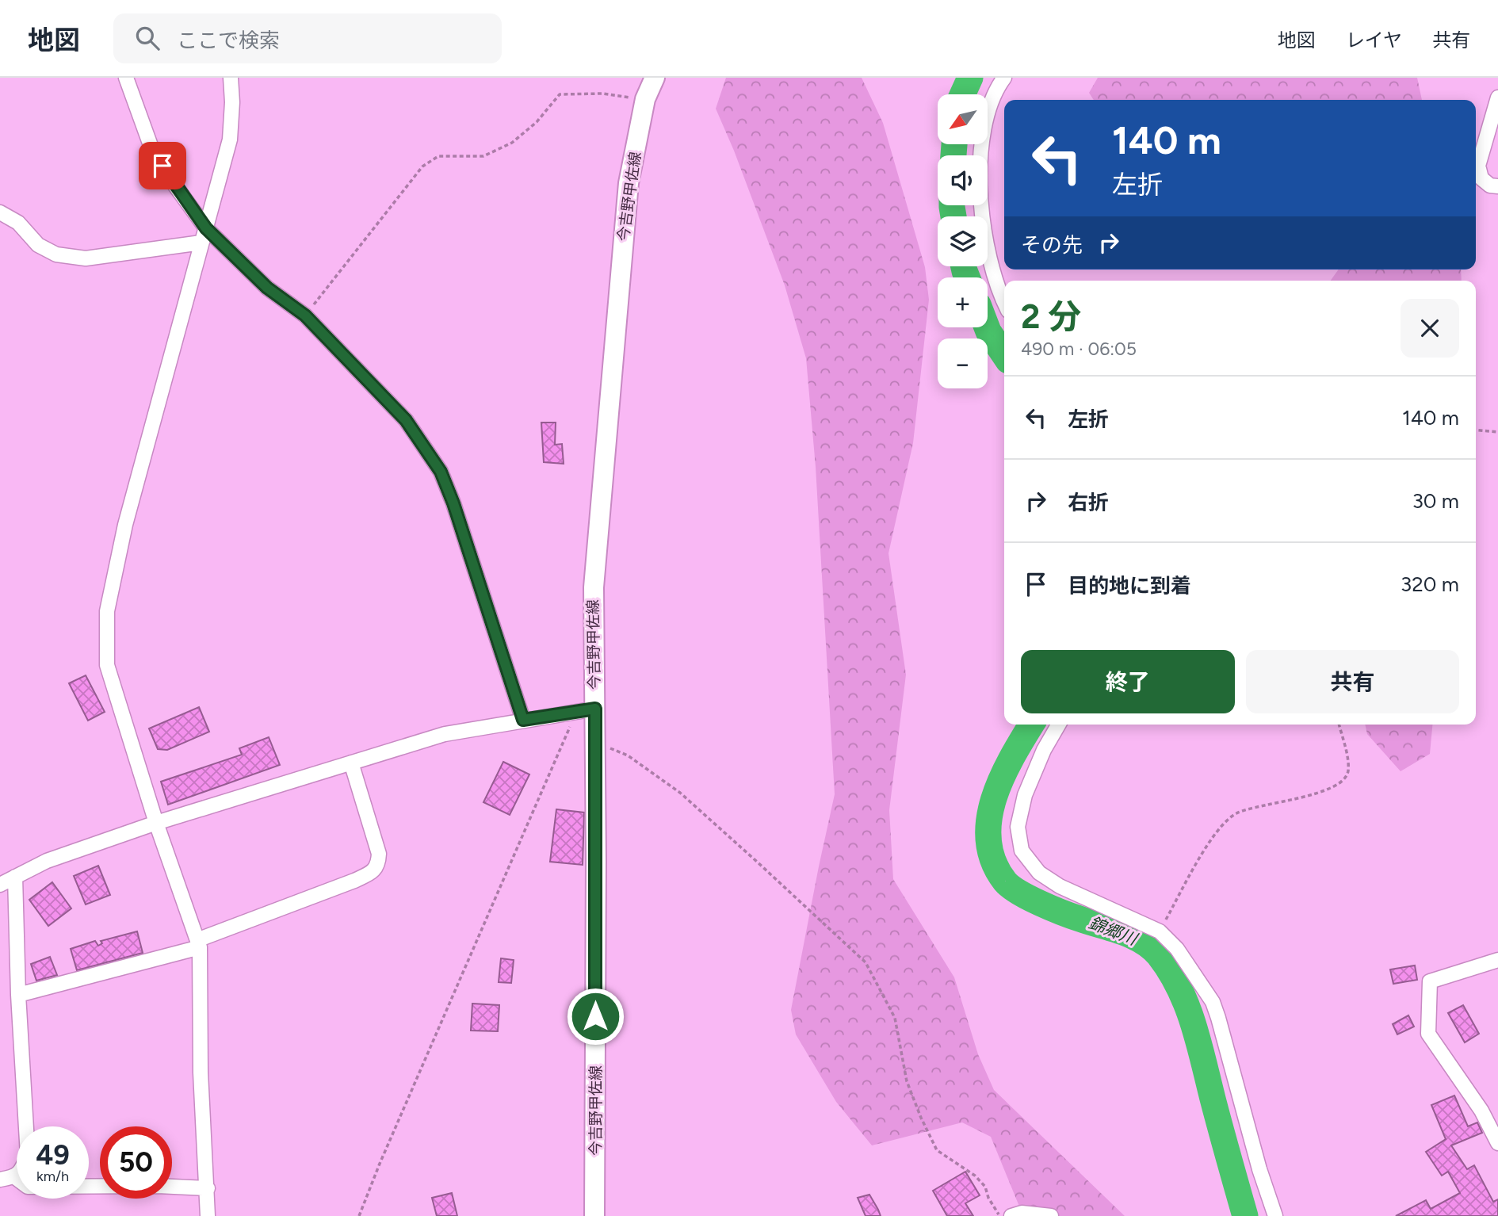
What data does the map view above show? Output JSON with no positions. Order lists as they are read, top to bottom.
{
  "streets": {
    "main road": ["今吉野甲佐線"]
  },
  "water": ["錦郷川"],
  "north": "bottom left",
  "page": {
    "header": "地図",
    "search": "ここで検索",
    "nav": ["地図", "レイヤ", "共有"],
    "map_buttons": ["+", "−"],
    "turn": ["140 m", "左折"],
    "then": "その先",
    "heading": ["2 分", "490 m · 06:05"],
    "list": [
      {
        "name": "左折",
        "value": "140 m"
      },
      {
        "name": "右折",
        "value": "30 m"
      },
      {
        "name": "目的地に到着",
        "value": "320 m"
      }
    ],
    "buttons": ["終了", "共有"],
    "speed": "49 km/h",
    "limit": "50"
  }
}
